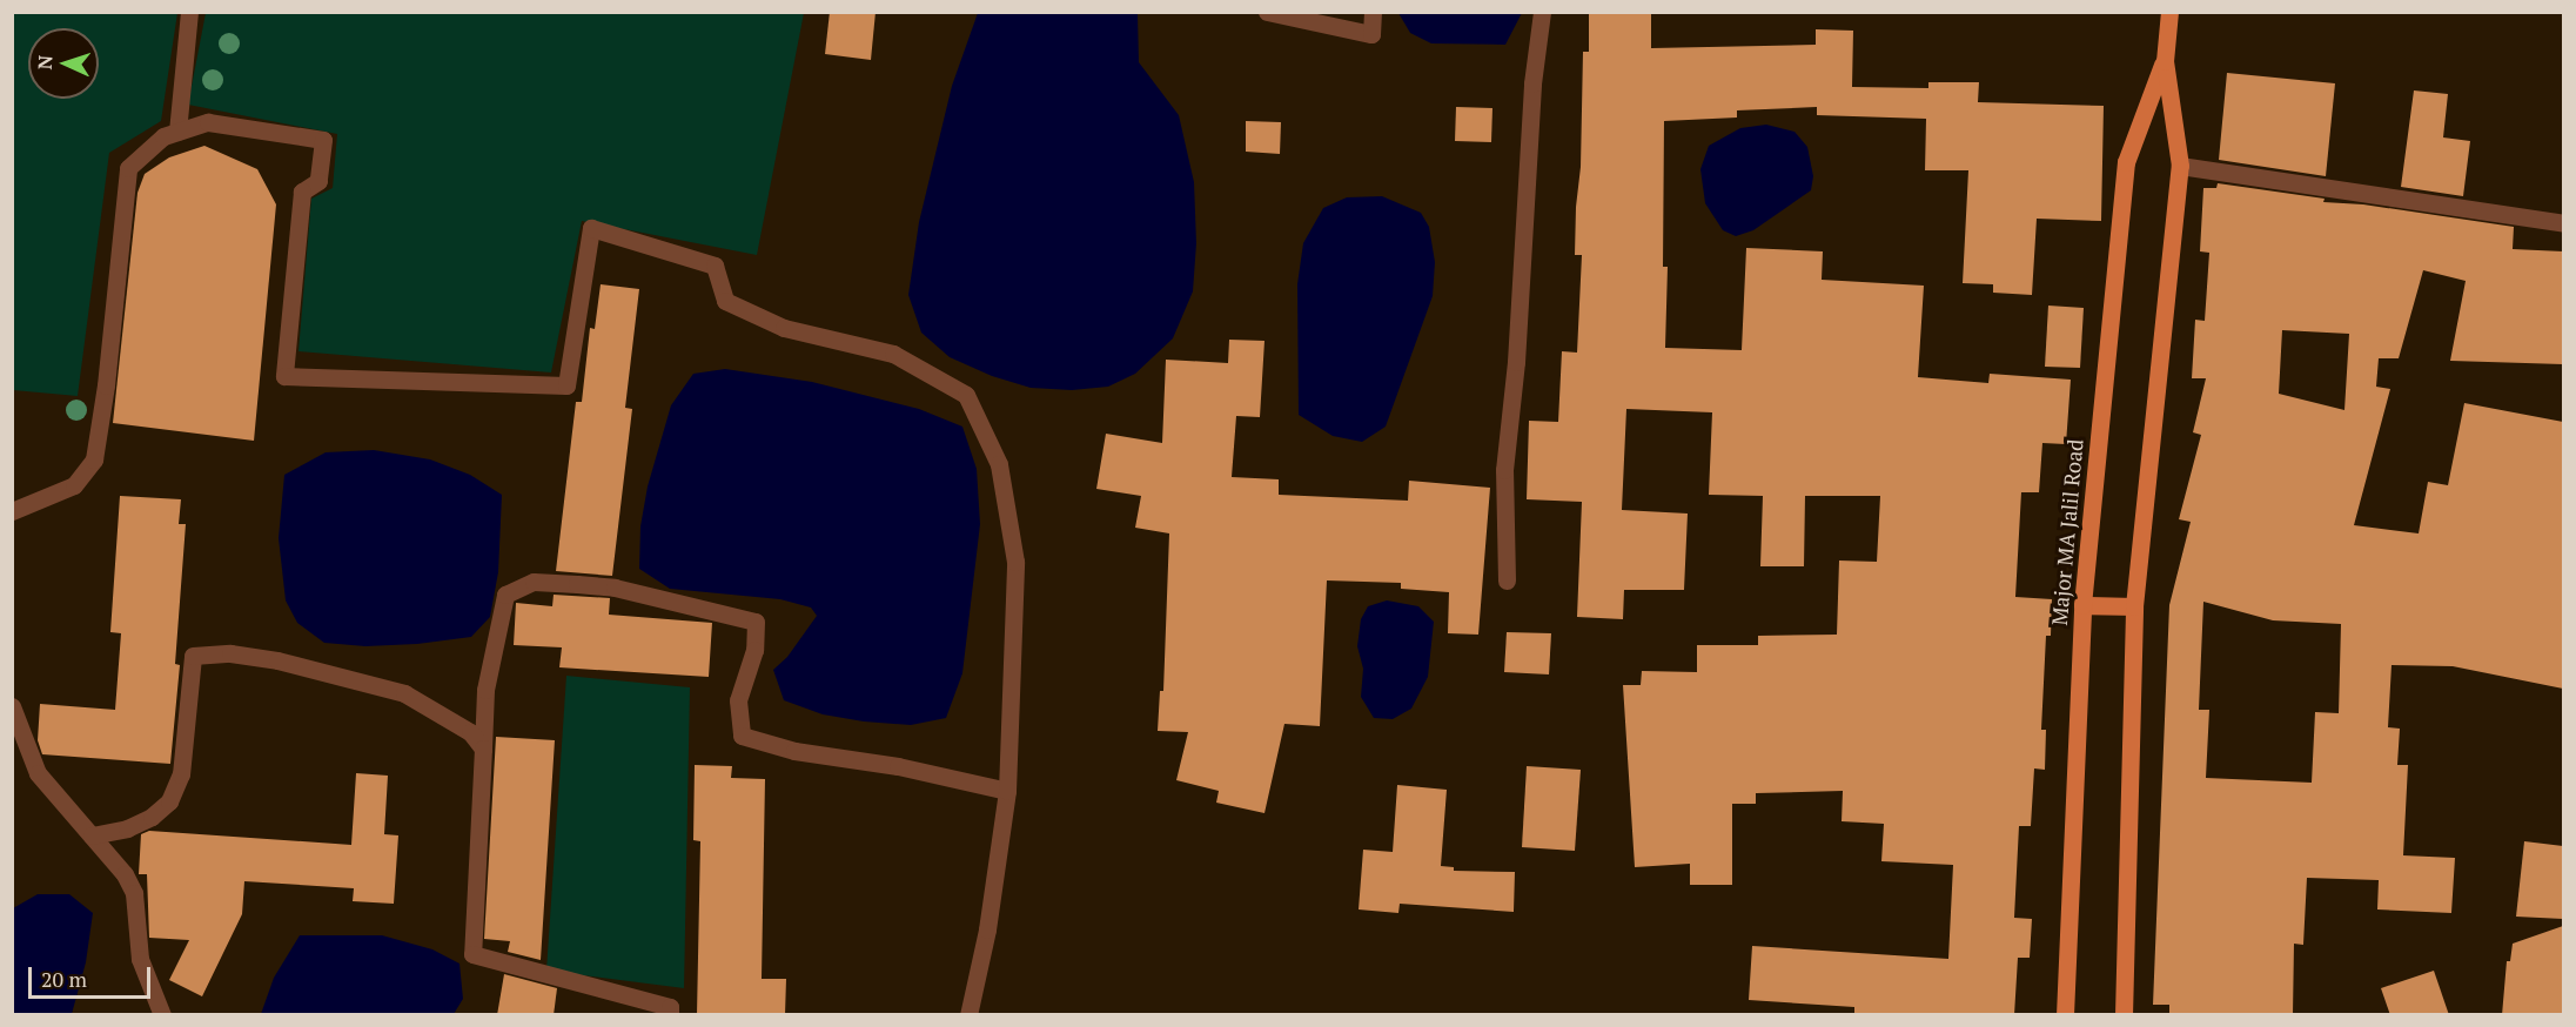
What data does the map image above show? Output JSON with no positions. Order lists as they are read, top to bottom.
{
  "streets": {
    "main road": ["Major MA Jalil Road"]
  },
  "scale_bar": "20 m",
  "north": "left"
}
